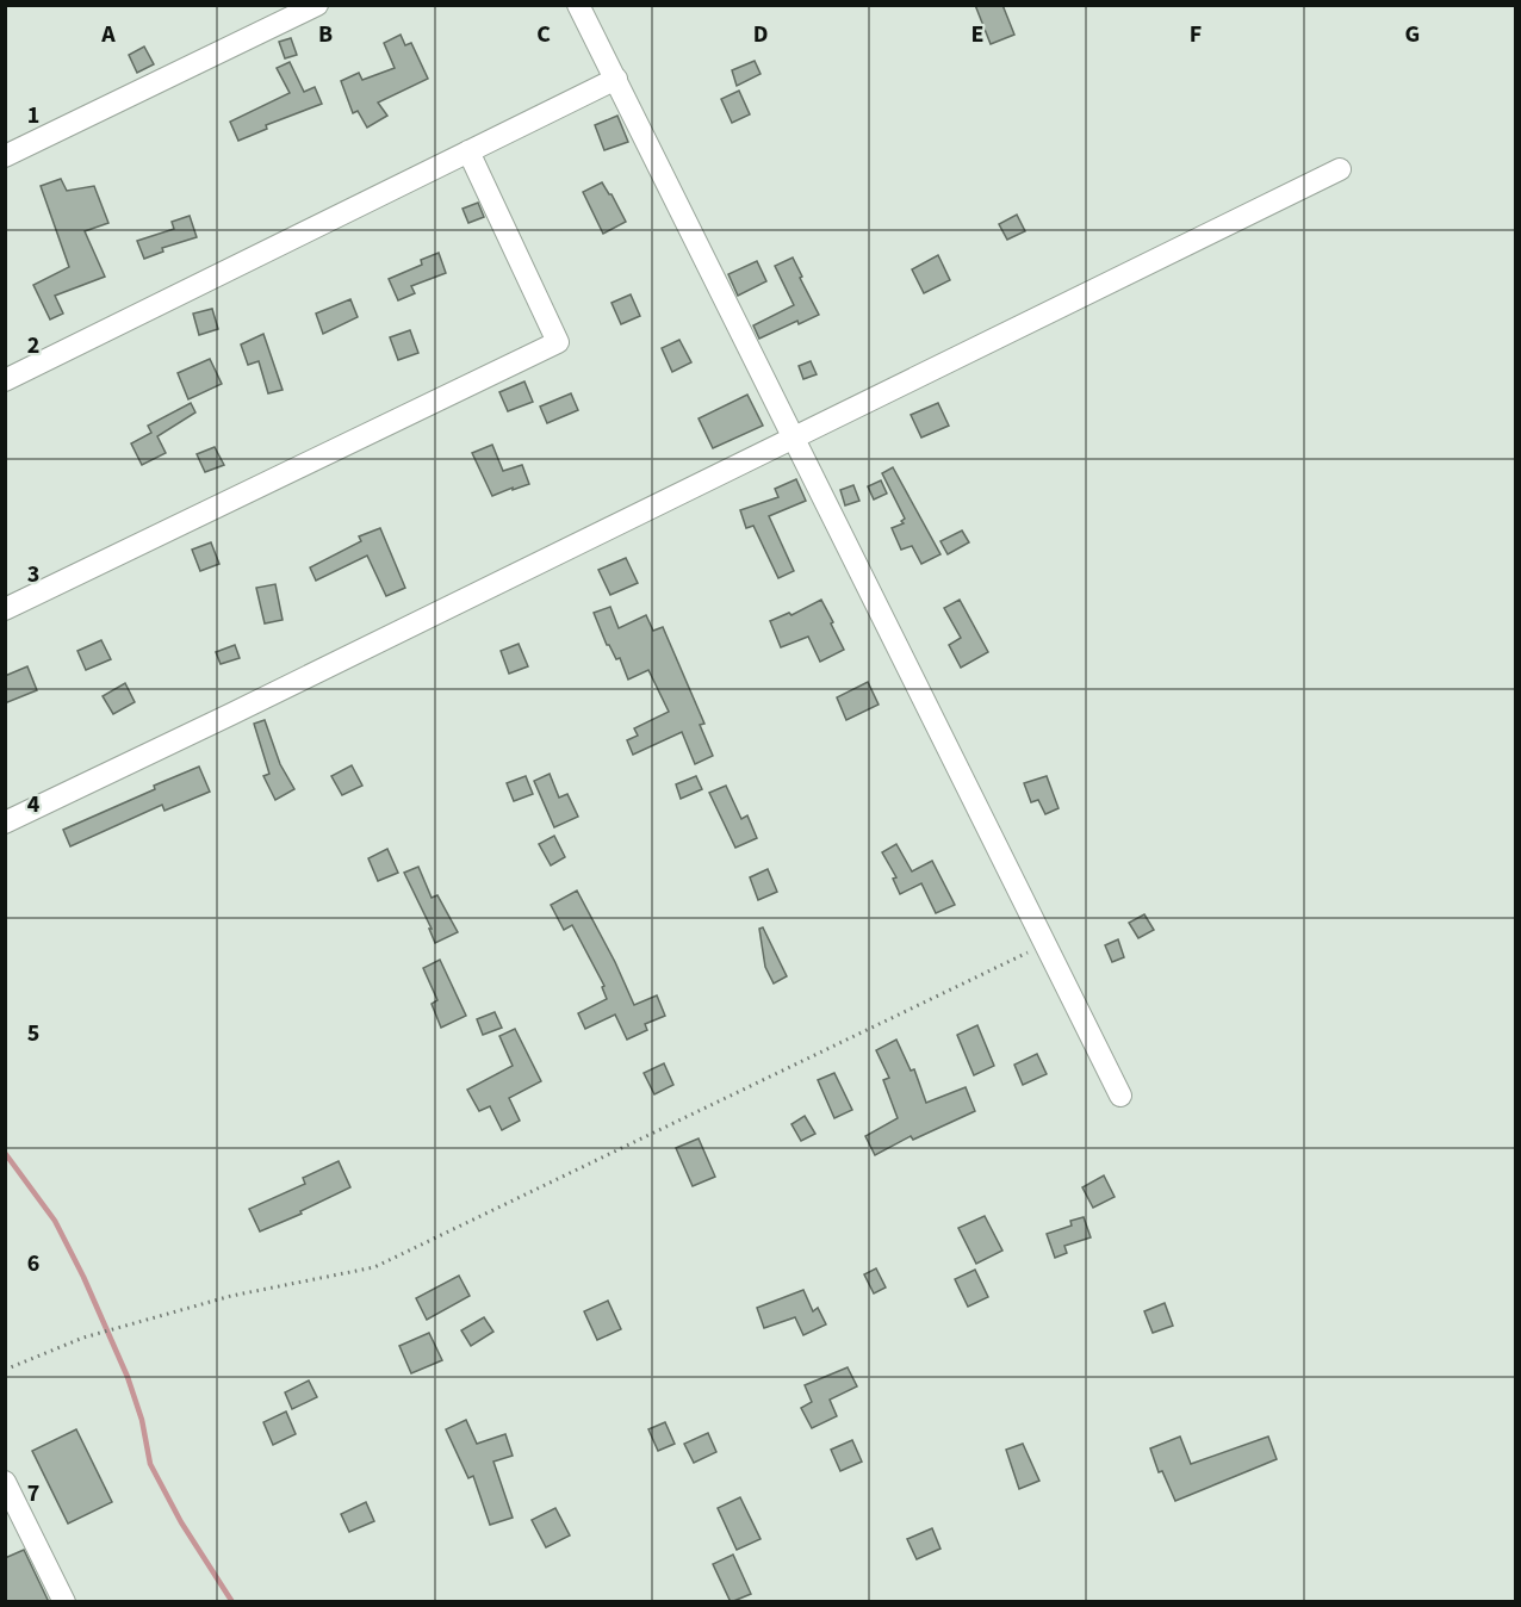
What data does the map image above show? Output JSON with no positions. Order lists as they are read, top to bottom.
{
  "grid": {
    "columns": [
      "A",
      "B",
      "C",
      "D",
      "E",
      "F",
      "G"
    ],
    "rows": [
      "1",
      "2",
      "3",
      "4",
      "5",
      "6",
      "7"
    ]
  }
}
